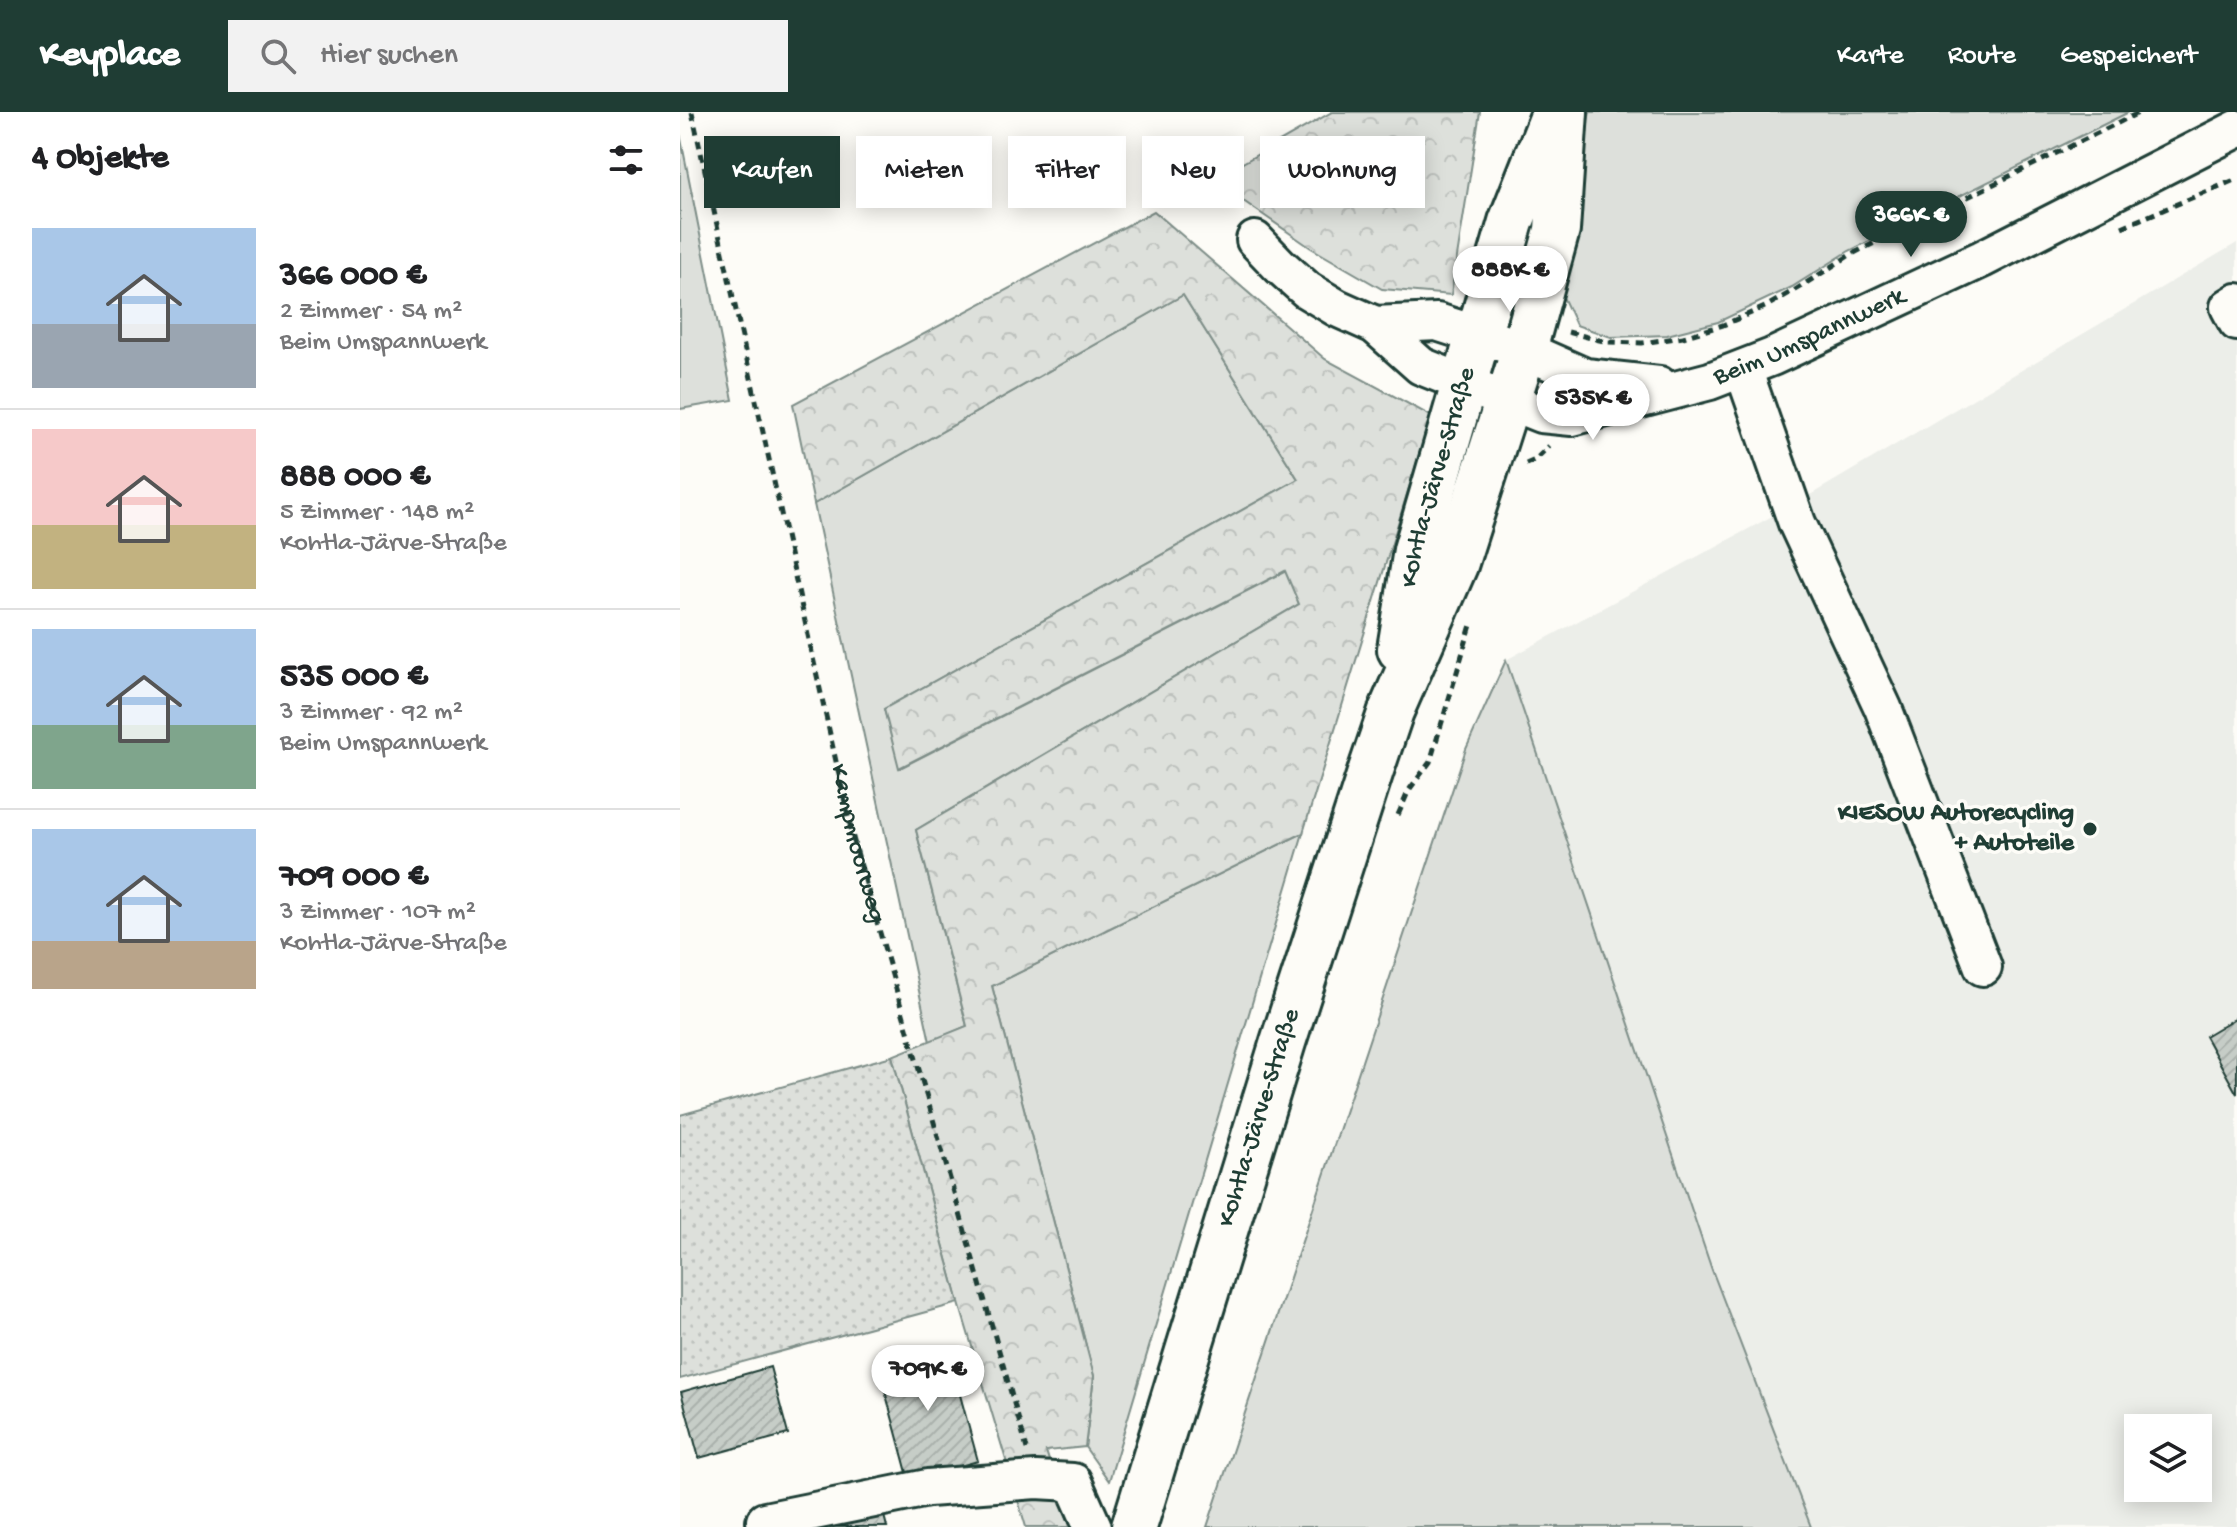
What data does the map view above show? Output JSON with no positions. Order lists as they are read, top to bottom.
{
  "streets": {
    "main road": ["Kohtla-Järve-Straße"],
    "street": ["Beim Umspannwerk"],
    "path": ["Kampmoorweg"]
  },
  "crossings": [
    ["Beim Umspannwerk", "Kohtla-Järve-Straße"]
  ],
  "places": ["KIESOW Autorecycling + Autoteile"],
  "page": {
    "header": "Keyplace",
    "search": "Hier suchen",
    "nav": ["Karte", "Route", "Gespeichert"],
    "heading": "4 Objekte",
    "chip": [
      "Kaufen",
      "Mieten",
      "Filter",
      "Neu",
      "Wohnung"
    ],
    "price": [
      "366K €",
      "888K €",
      "535K €",
      "709K €"
    ],
    "list": [
      {
        "name": "366 000 €",
        "note": "2 Zimmer · 54 m² · Beim Umspannwerk"
      },
      {
        "name": "888 000 €",
        "note": "5 Zimmer · 148 m² · Kohtla-Järve-Straße"
      },
      {
        "name": "535 000 €",
        "note": "3 Zimmer · 92 m² · Beim Umspannwerk"
      },
      {
        "name": "709 000 €",
        "note": "3 Zimmer · 107 m² · Kohtla-Järve-Straße"
      }
    ]
  }
}
